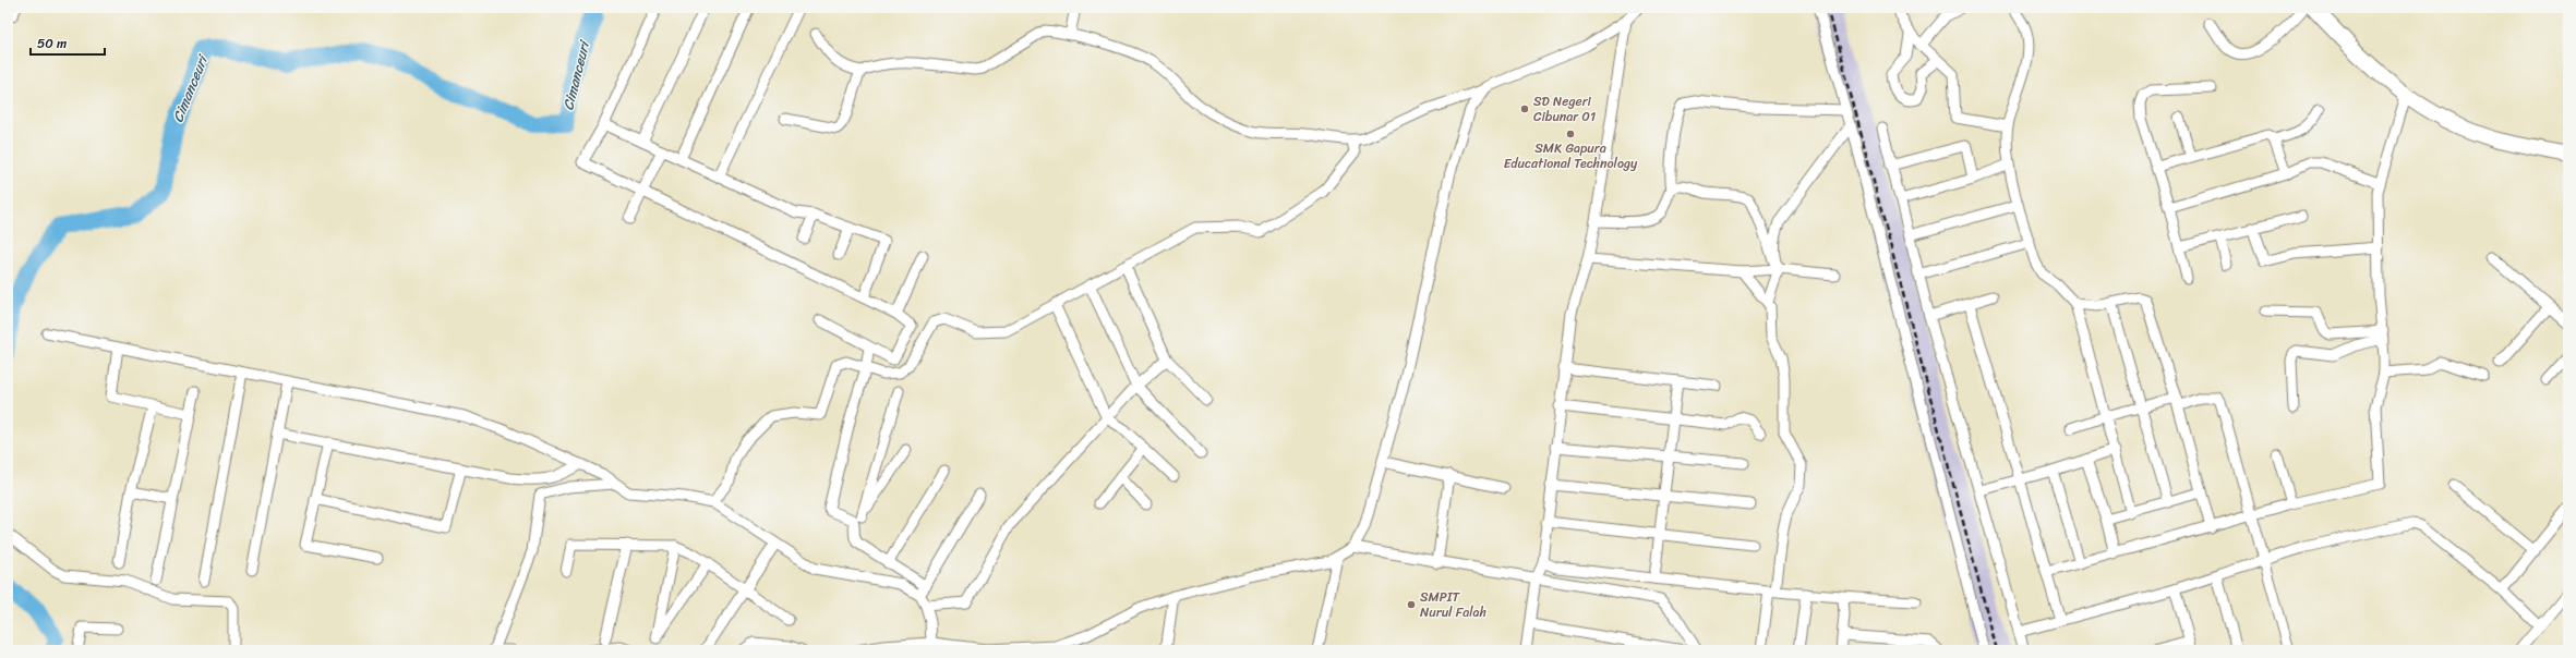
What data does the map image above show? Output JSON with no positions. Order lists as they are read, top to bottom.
{
  "water": ["Cimanceuri"],
  "places": ["SD Negeri Cibunar 01", "SMK Gapura Educational Technology", "SMPIT Nurul Falah"],
  "scale_bar": "50 m"
}
